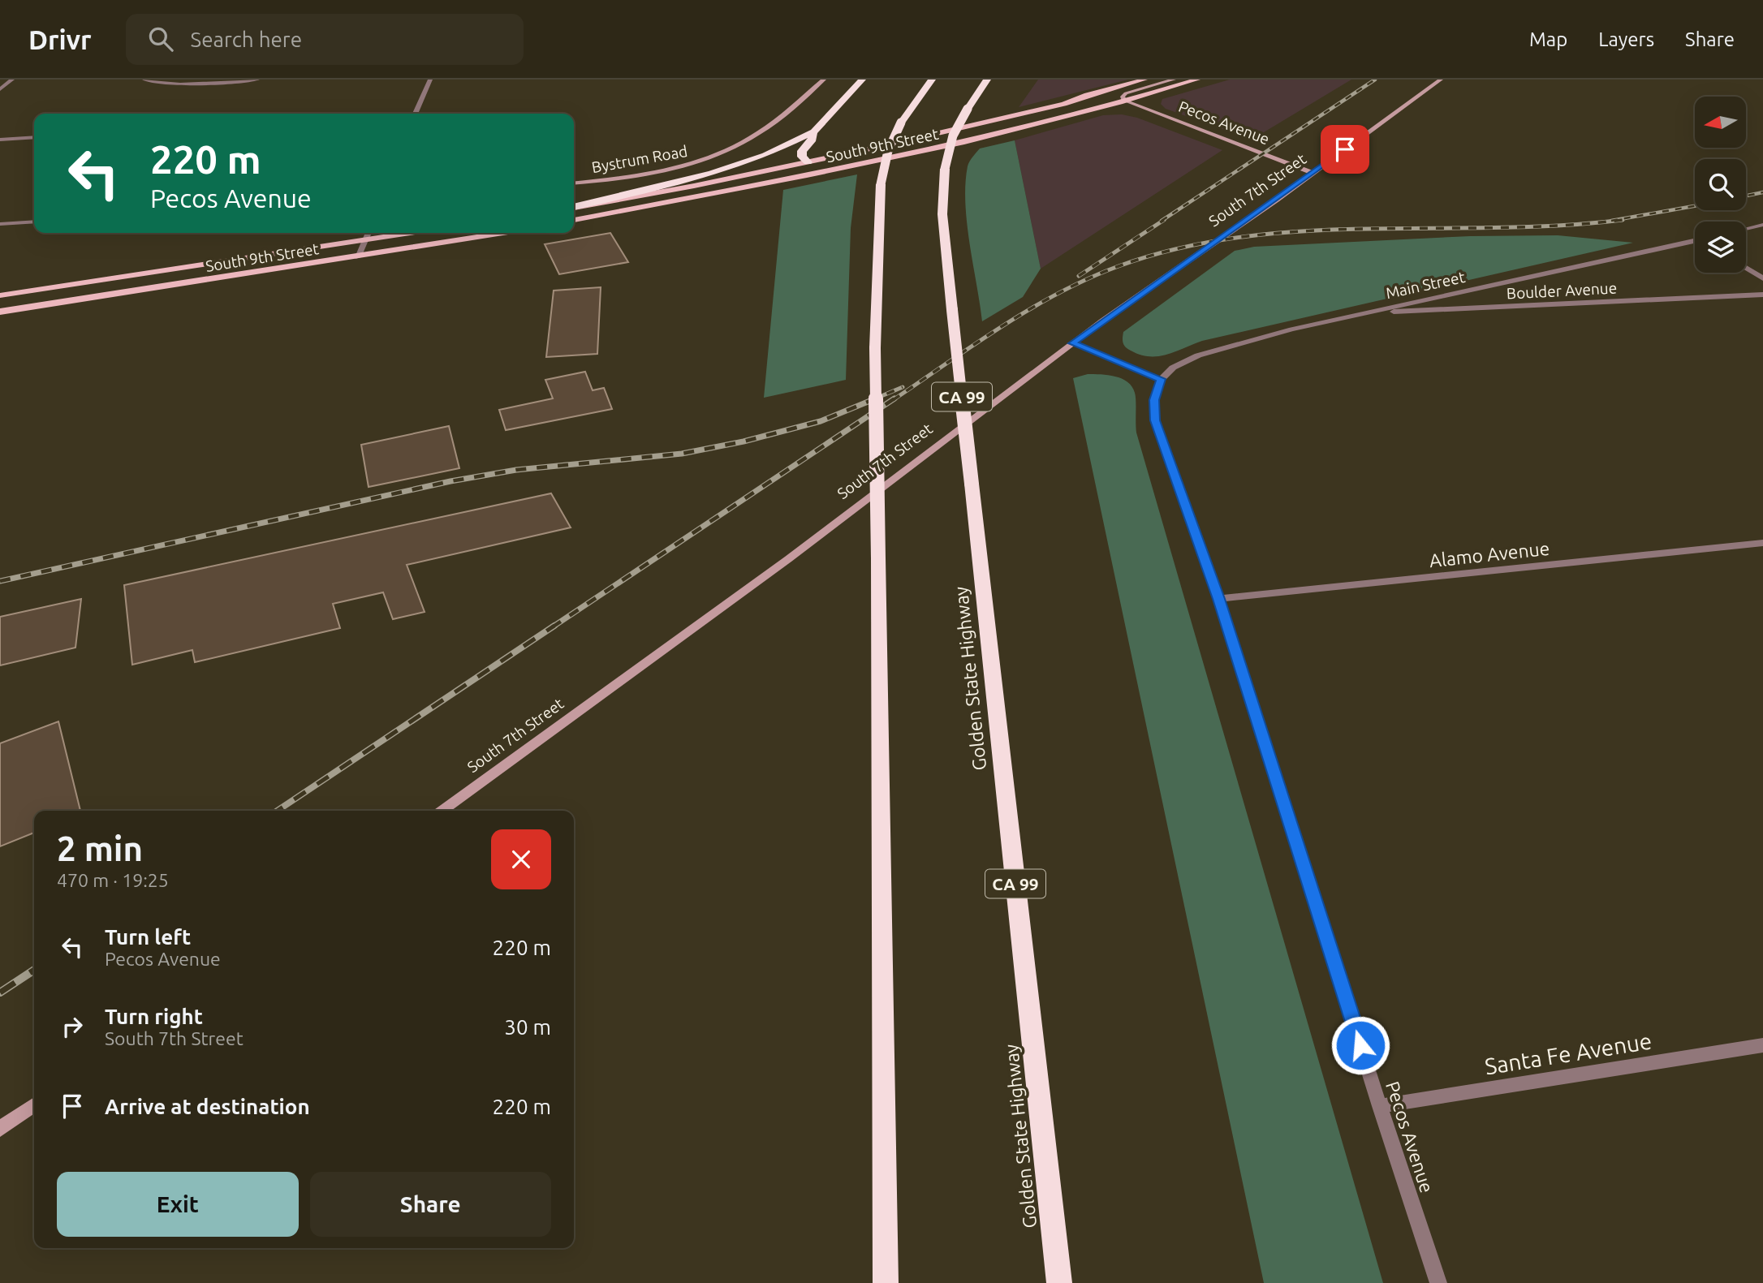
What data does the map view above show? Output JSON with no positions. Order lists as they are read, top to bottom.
{
  "streets": {
    "highway": ["CA 99", "Golden State Highway"],
    "main road": ["South 9th Street"],
    "street": [
      "Pecos Avenue",
      "Bystrum Road",
      "South 7th Street",
      "Main Street",
      "Boulder Avenue",
      "Alamo Avenue",
      "Santa Fe Avenue"
    ]
  },
  "crossings": [
    ["Pecos Avenue", "South 9th Street"],
    ["Pecos Avenue", "South 7th Street"],
    ["Pecos Avenue", "Main Street"],
    ["Pecos Avenue", "Alamo Avenue"],
    ["Pecos Avenue", "Santa Fe Avenue"],
    ["Main Street", "Boulder Avenue"]
  ],
  "north": "left",
  "page": {
    "header": "Drivr",
    "search": "Search here",
    "nav": ["Map", "Layers", "Share"],
    "turn": ["220 m", "Pecos Avenue"],
    "heading": ["2 min", "470 m · 19:25"],
    "list": [
      {
        "name": "Turn left",
        "note": "Pecos Avenue",
        "value": "220 m"
      },
      {
        "name": "Turn right",
        "note": "South 7th Street",
        "value": "30 m"
      },
      {
        "name": "Arrive at destination",
        "value": "220 m"
      }
    ],
    "buttons": ["Exit", "Share"]
  }
}
